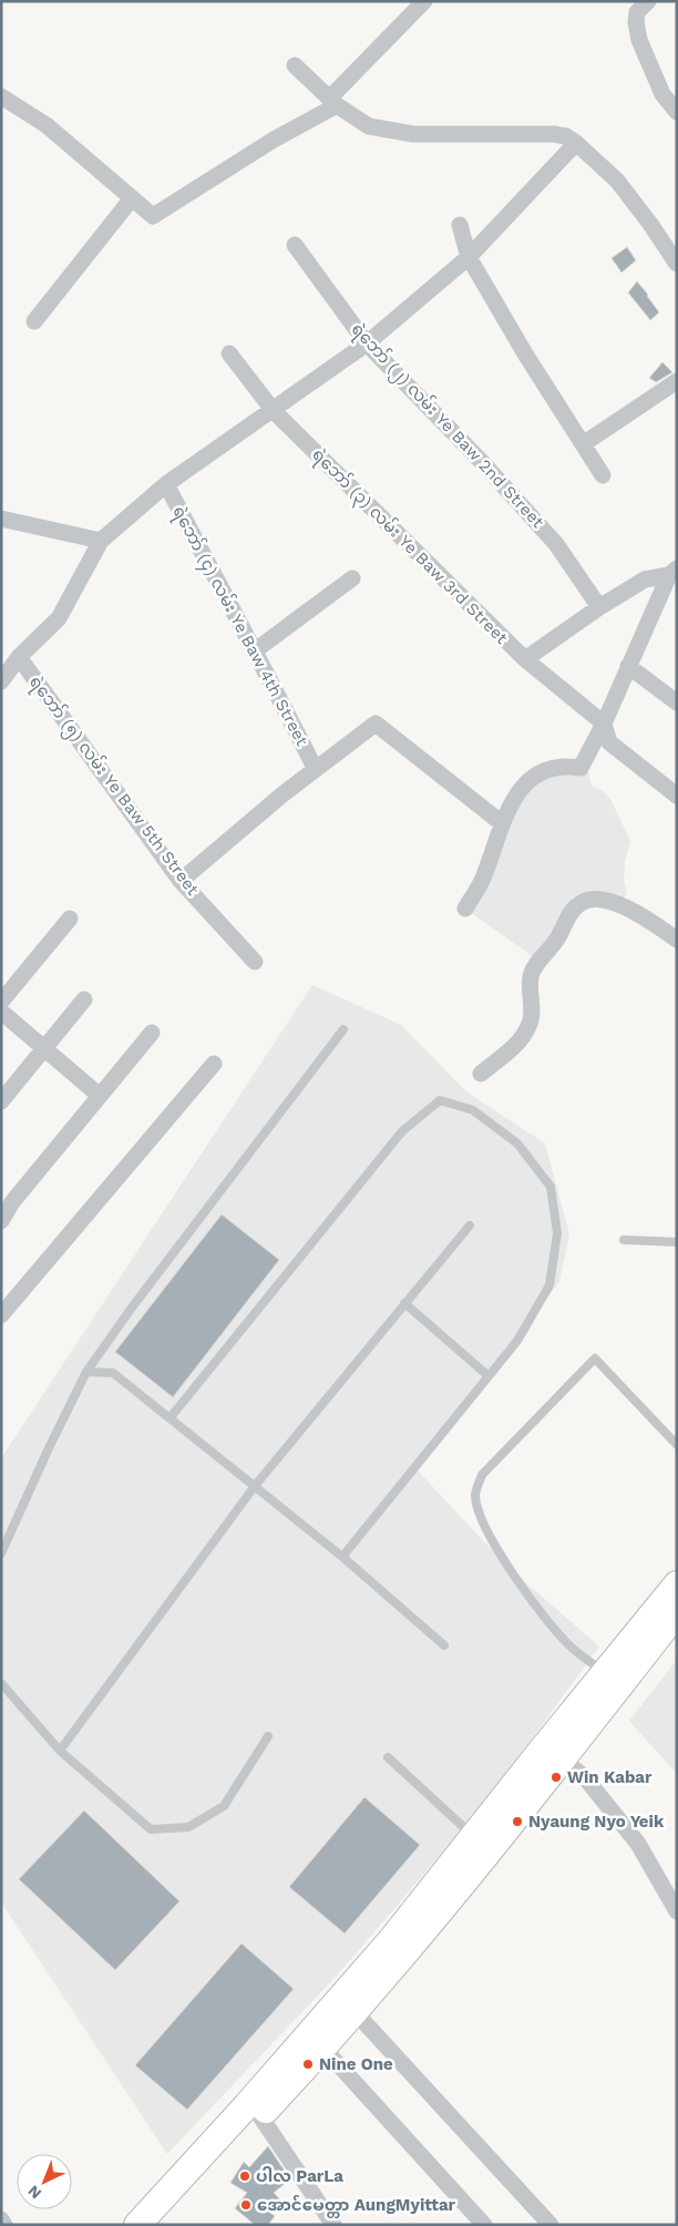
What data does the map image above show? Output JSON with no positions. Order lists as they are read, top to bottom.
{
  "streets": {
    "street": [
      "ရဲဘော် (၂) လမ်း Ye Baw 2nd Street",
      "ရဲဘော် (၃) လမ်း Ye Baw 3rd Street",
      "ရဲဘော် (၄) လမ်း Ye Baw 4th Street",
      "ရဲဘော် (၅) လမ်း Ye Baw 5th Street"
    ]
  },
  "places": [
    "Win Kabar",
    "Nyaung Nyo Yeik",
    "Nine One",
    "ပါလ ParLa",
    "အောင်မေတ္တာ AungMyittar"
  ],
  "north": "bottom left"
}
